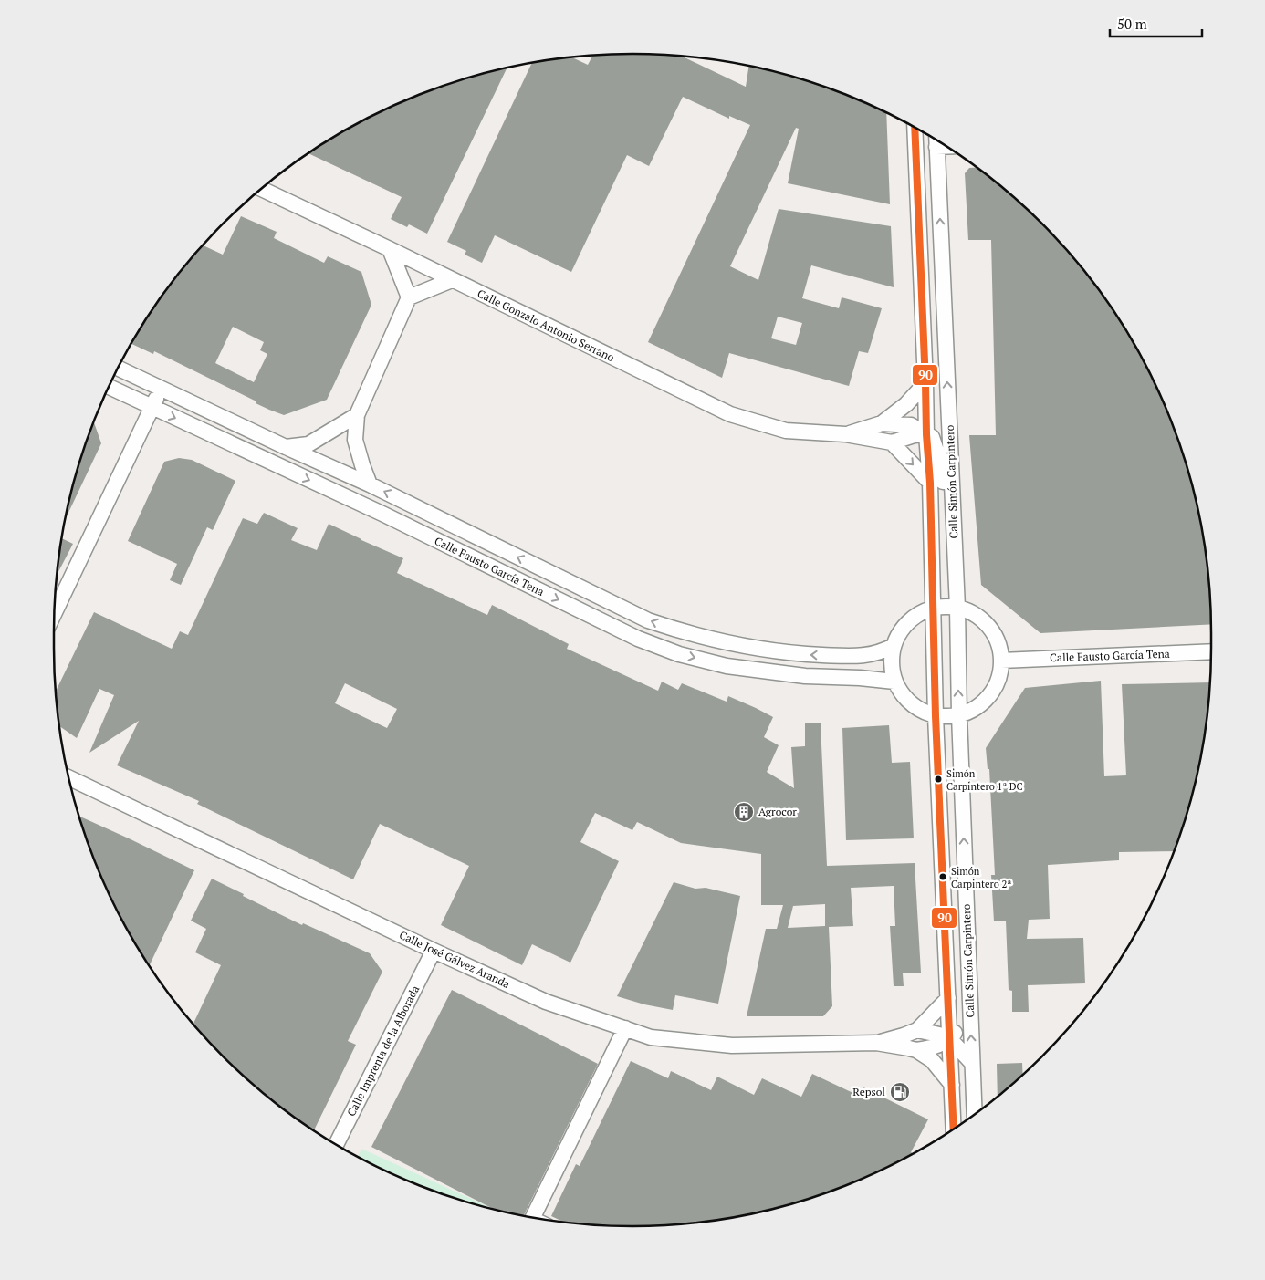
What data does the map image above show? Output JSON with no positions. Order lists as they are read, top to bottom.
{
  "streets": {
    "street": [
      "Calle Gonzalo Antonio Serrano",
      "Calle Simón Carpintero",
      "Calle Fausto García Tena",
      "Calle José Gálvez Aranda",
      "Calle Imprenta de la Alborada"
    ]
  },
  "crossings": [
    ["Calle Gonzalo Antonio Serrano", "Calle Simón Carpintero"],
    ["Calle Simón Carpintero", "Calle José Gálvez Aranda"],
    ["Calle José Gálvez Aranda", "Calle Imprenta de la Alborada"]
  ],
  "places": {
    "other": ["Simón Carpintero 1ª DC", "Simón Carpintero 2ª"],
    "building": ["Agrocor"],
    "fuel station": ["Repsol"]
  },
  "lines": ["transit line 90"],
  "scale_bar": "50 m"
}
